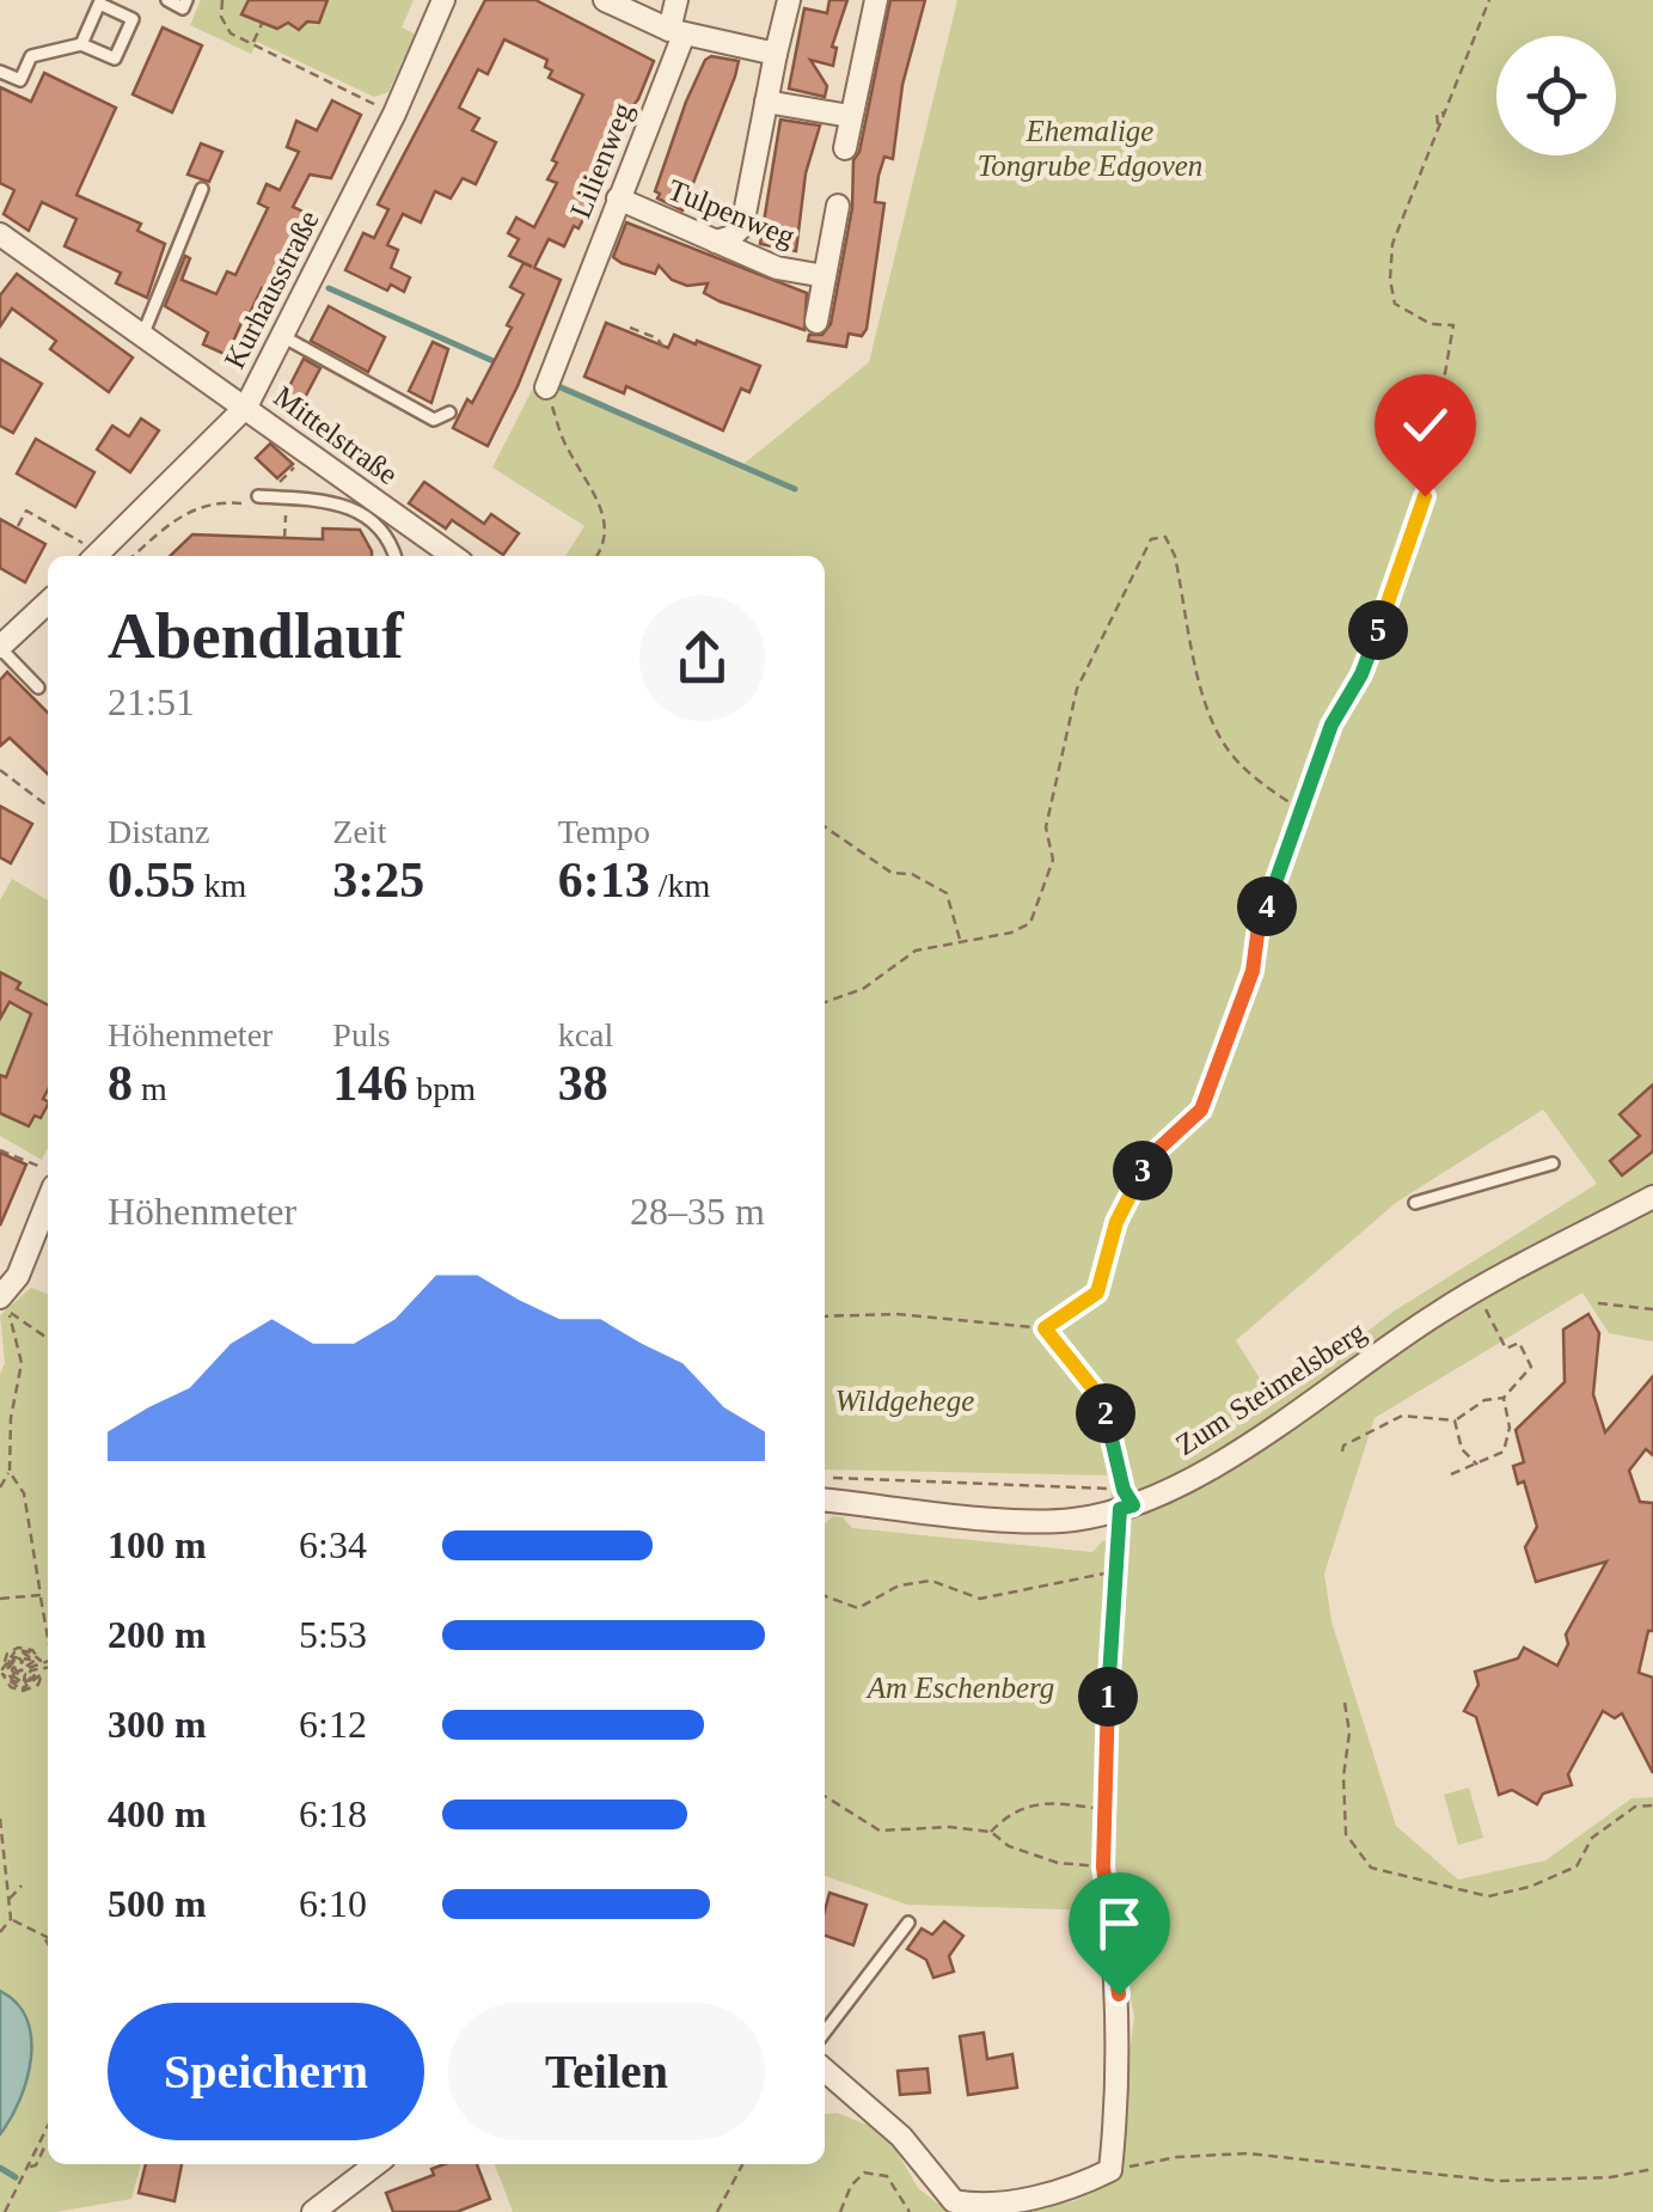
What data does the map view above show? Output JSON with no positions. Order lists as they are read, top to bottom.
{
  "streets": {
    "street": [
      "Lilienweg",
      "Tulpenweg",
      "Kurhausstraße",
      "Mittelstraße",
      "Zum Steimelsberg"
    ]
  },
  "crossings": [
    ["Lilienweg", "Tulpenweg"],
    ["Kurhausstraße", "Mittelstraße"]
  ],
  "parks": ["Ehemalige Tongrube Edgoven", "Wildgehege", "Am Eschenberg"],
  "page": {
    "heading": ["Abendlauf", "21:51"],
    "pins": [
      "5",
      "4",
      "3",
      "2",
      "1"
    ],
    "stats": [
      ["Distanz", "0.55 km"],
      ["Zeit", "3:25"],
      ["Tempo", "6:13 /km"],
      ["Höhenmeter", "8 m"],
      ["Puls", "146 bpm"],
      ["kcal", "38"]
    ],
    "chart": ["Höhenmeter", "28–35 m"],
    "list": [
      {
        "name": "100 m",
        "note": "6:34"
      },
      {
        "name": "200 m",
        "note": "5:53"
      },
      {
        "name": "300 m",
        "note": "6:12"
      },
      {
        "name": "400 m",
        "note": "6:18"
      },
      {
        "name": "500 m",
        "note": "6:10"
      }
    ],
    "buttons": ["Speichern", "Teilen"]
  }
}
